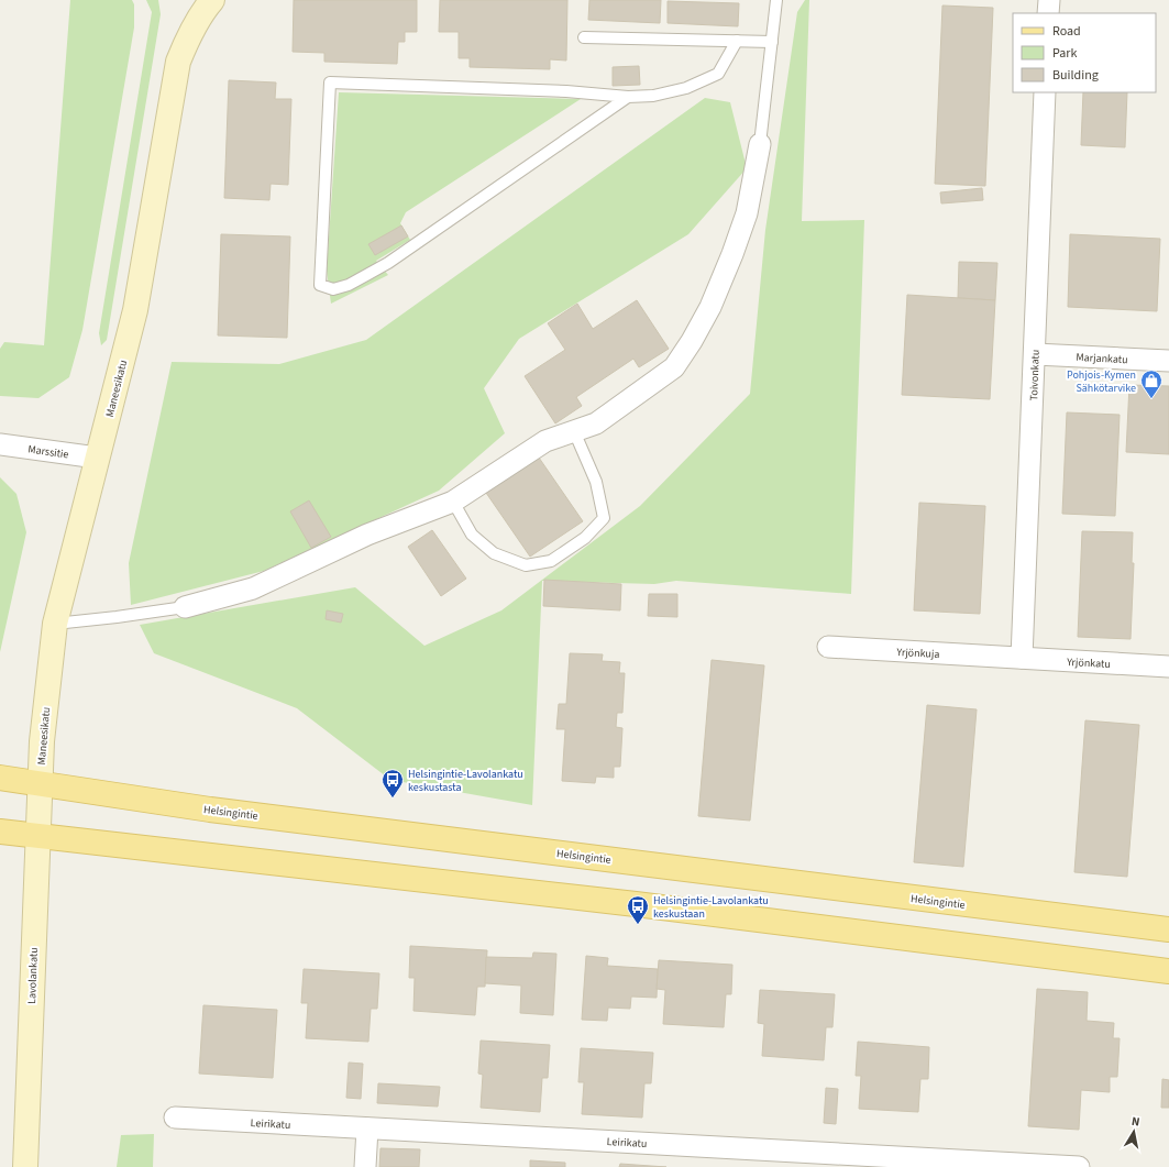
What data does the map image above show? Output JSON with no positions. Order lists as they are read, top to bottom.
{
  "streets": {
    "main road": ["Helsingintie"],
    "street": [
      "Marjankatu",
      "Toivonkatu",
      "Maneesikatu",
      "Marssitie",
      "Yrjönkuja",
      "Yrjönkatu",
      "Lavolankatu",
      "Leirikatu"
    ]
  },
  "crossings": [
    ["Marjankatu", "Toivonkatu"],
    ["Toivonkatu", "Yrjönkuja"],
    ["Toivonkatu", "Yrjönkatu"],
    ["Maneesikatu", "Marssitie"],
    ["Maneesikatu", "Helsingintie"],
    ["Maneesikatu", "Lavolankatu"],
    ["Yrjönkuja", "Yrjönkatu"],
    ["Helsingintie", "Lavolankatu"]
  ],
  "places": {
    "shop": ["Pohjois-Kymen Sähkötarvike"],
    "bus stop": ["Helsingintie-Lavolankatu keskustasta", "Helsingintie-Lavolankatu keskustaan"]
  },
  "legend": ["Road", "Park", "Building"],
  "north": "top"
}
